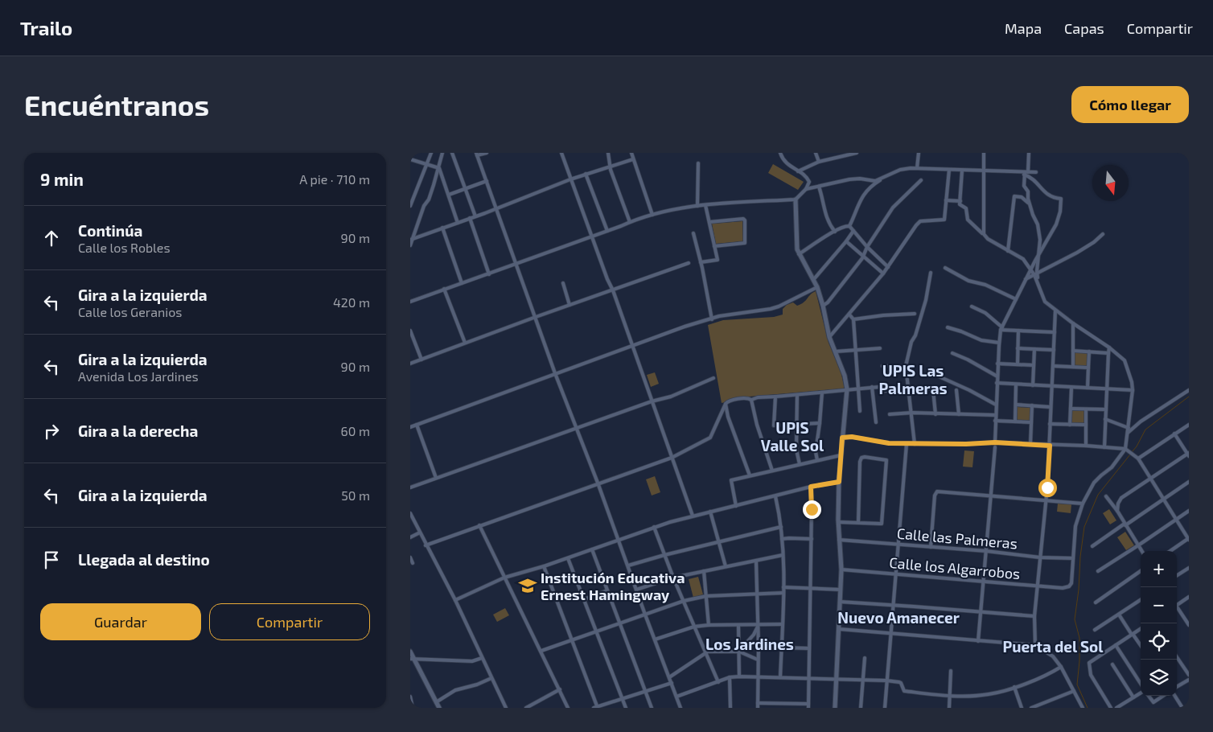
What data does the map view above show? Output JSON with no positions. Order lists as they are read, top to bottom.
{
  "streets": {
    "street": ["Calle las Palmeras", "Calle los Algarrobos"]
  },
  "crossings": [
    ["Calle las Palmeras", "Calle los Algarrobos"]
  ],
  "districts": [
    "UPIS Las Palmeras",
    "UPIS Valle Sol",
    "Nuevo Amanecer",
    "Los Jardines",
    "Puerta del Sol"
  ],
  "places": {
    "school or university": ["Institución Educativa Ernest Hamingway"]
  },
  "north": "bottom",
  "page": {
    "header": "Trailo",
    "nav": ["Mapa", "Capas", "Compartir"],
    "buttons": [
      "Cómo llegar",
      ["Guardar", "Compartir"]
    ],
    "title": "Encuéntranos",
    "heading": ["9 min", "A pie · 710 m"],
    "list": [
      ["Continúa", "Calle los Robles", "90 m"],
      ["Gira a la izquierda", "Calle los Geranios", "420 m"],
      ["Gira a la izquierda", "Avenida Los Jardines", "90 m"],
      ["Gira a la derecha", "60 m"],
      ["Gira a la izquierda", "50 m"],
      "Llegada al destino"
    ],
    "map_buttons": ["+", "−"]
  }
}
